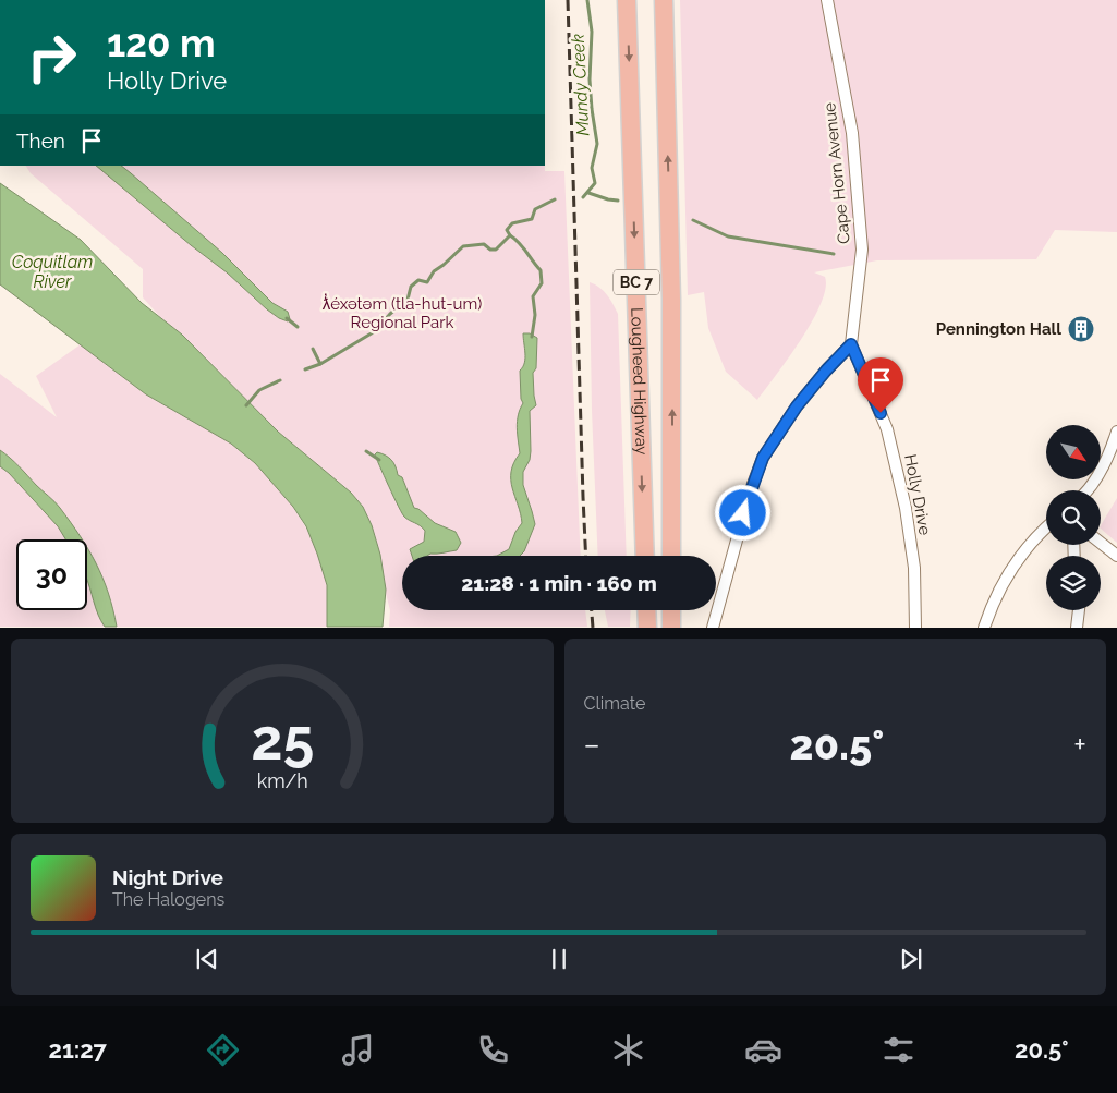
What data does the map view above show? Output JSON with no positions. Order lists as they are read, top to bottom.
{
  "streets": {
    "main road": ["BC 7", "Lougheed Highway"],
    "street": ["Cape Horn Avenue", "Holly Drive"]
  },
  "crossings": [
    ["Cape Horn Avenue", "Holly Drive"]
  ],
  "water": ["Mundy Creek", "Coquitlam River"],
  "parks": ["ƛ̓éxətəm (tla-hut-um) Regional Park"],
  "places": {
    "building": ["Pennington Hall"]
  },
  "north": "bottom right",
  "page": {
    "turn": ["120 m", "Holly Drive"],
    "then": "Then",
    "limit": "30",
    "trip": "21:28 · 1 min · 160 m",
    "tile": "Climate",
    "heat": ["−", "20.5°", "+"],
    "song": ["Night Drive", "The Halogens"],
    "tabs": ["21:27", "20.5°"],
    "gauge": ["25", "km/h"]
  }
}
